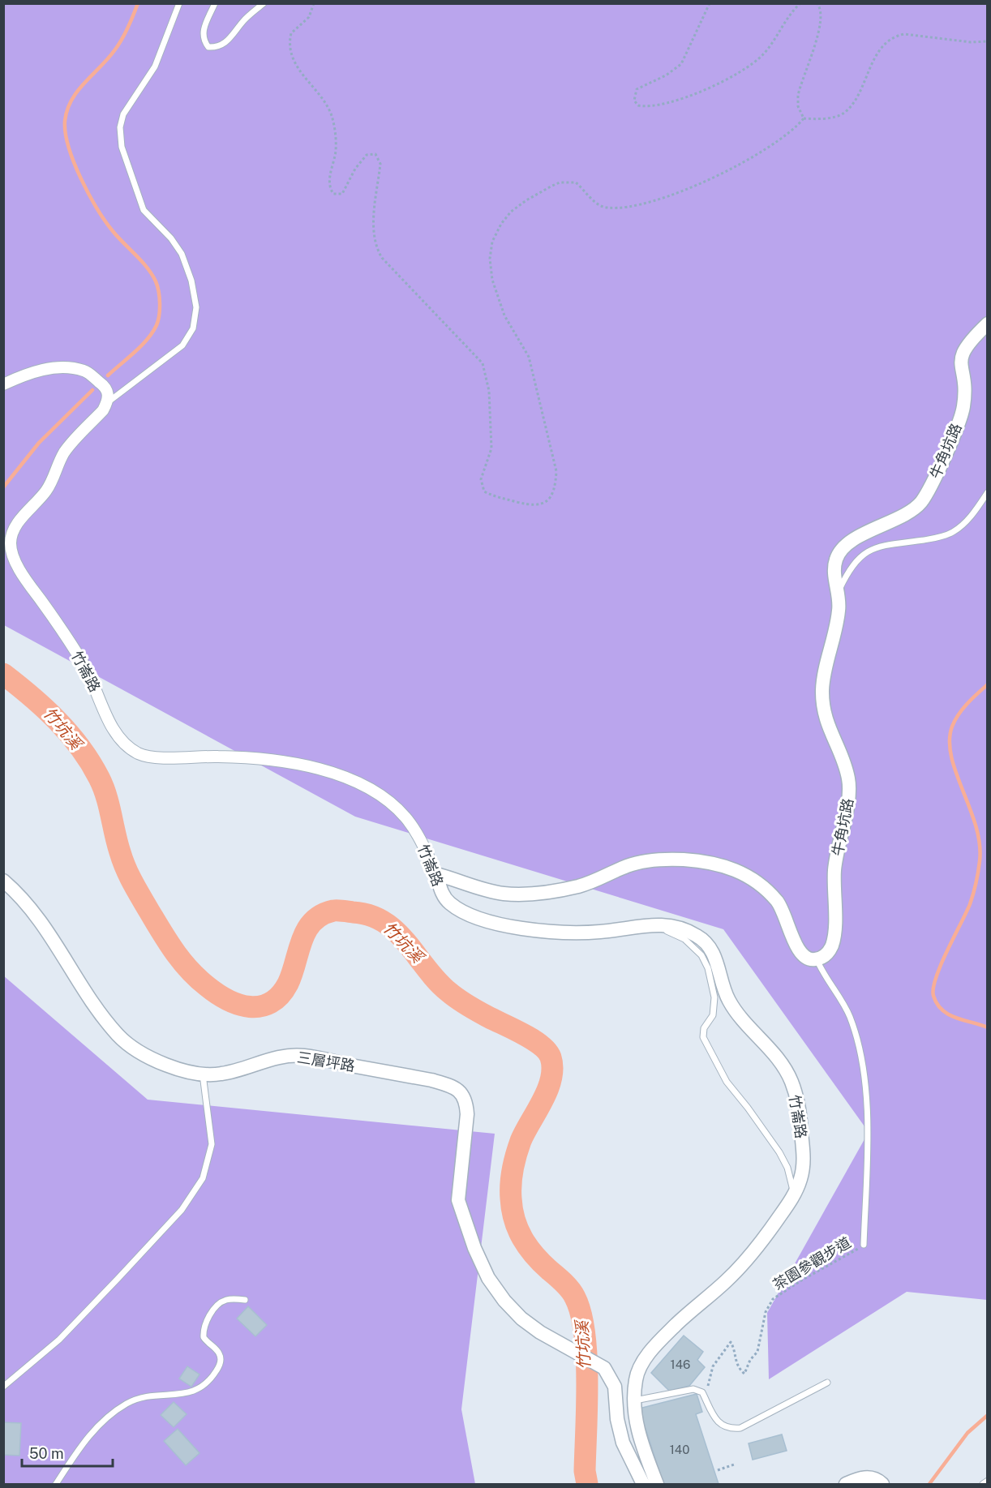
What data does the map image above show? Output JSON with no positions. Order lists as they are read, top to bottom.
{
  "streets": {
    "street": ["牛角坑路", "竹崙路", "三層坪路"],
    "path": ["茶園參觀步道"]
  },
  "water": ["竹坑溪"],
  "house_numbers": ["146", "140"],
  "scale_bar": "50 m"
}
